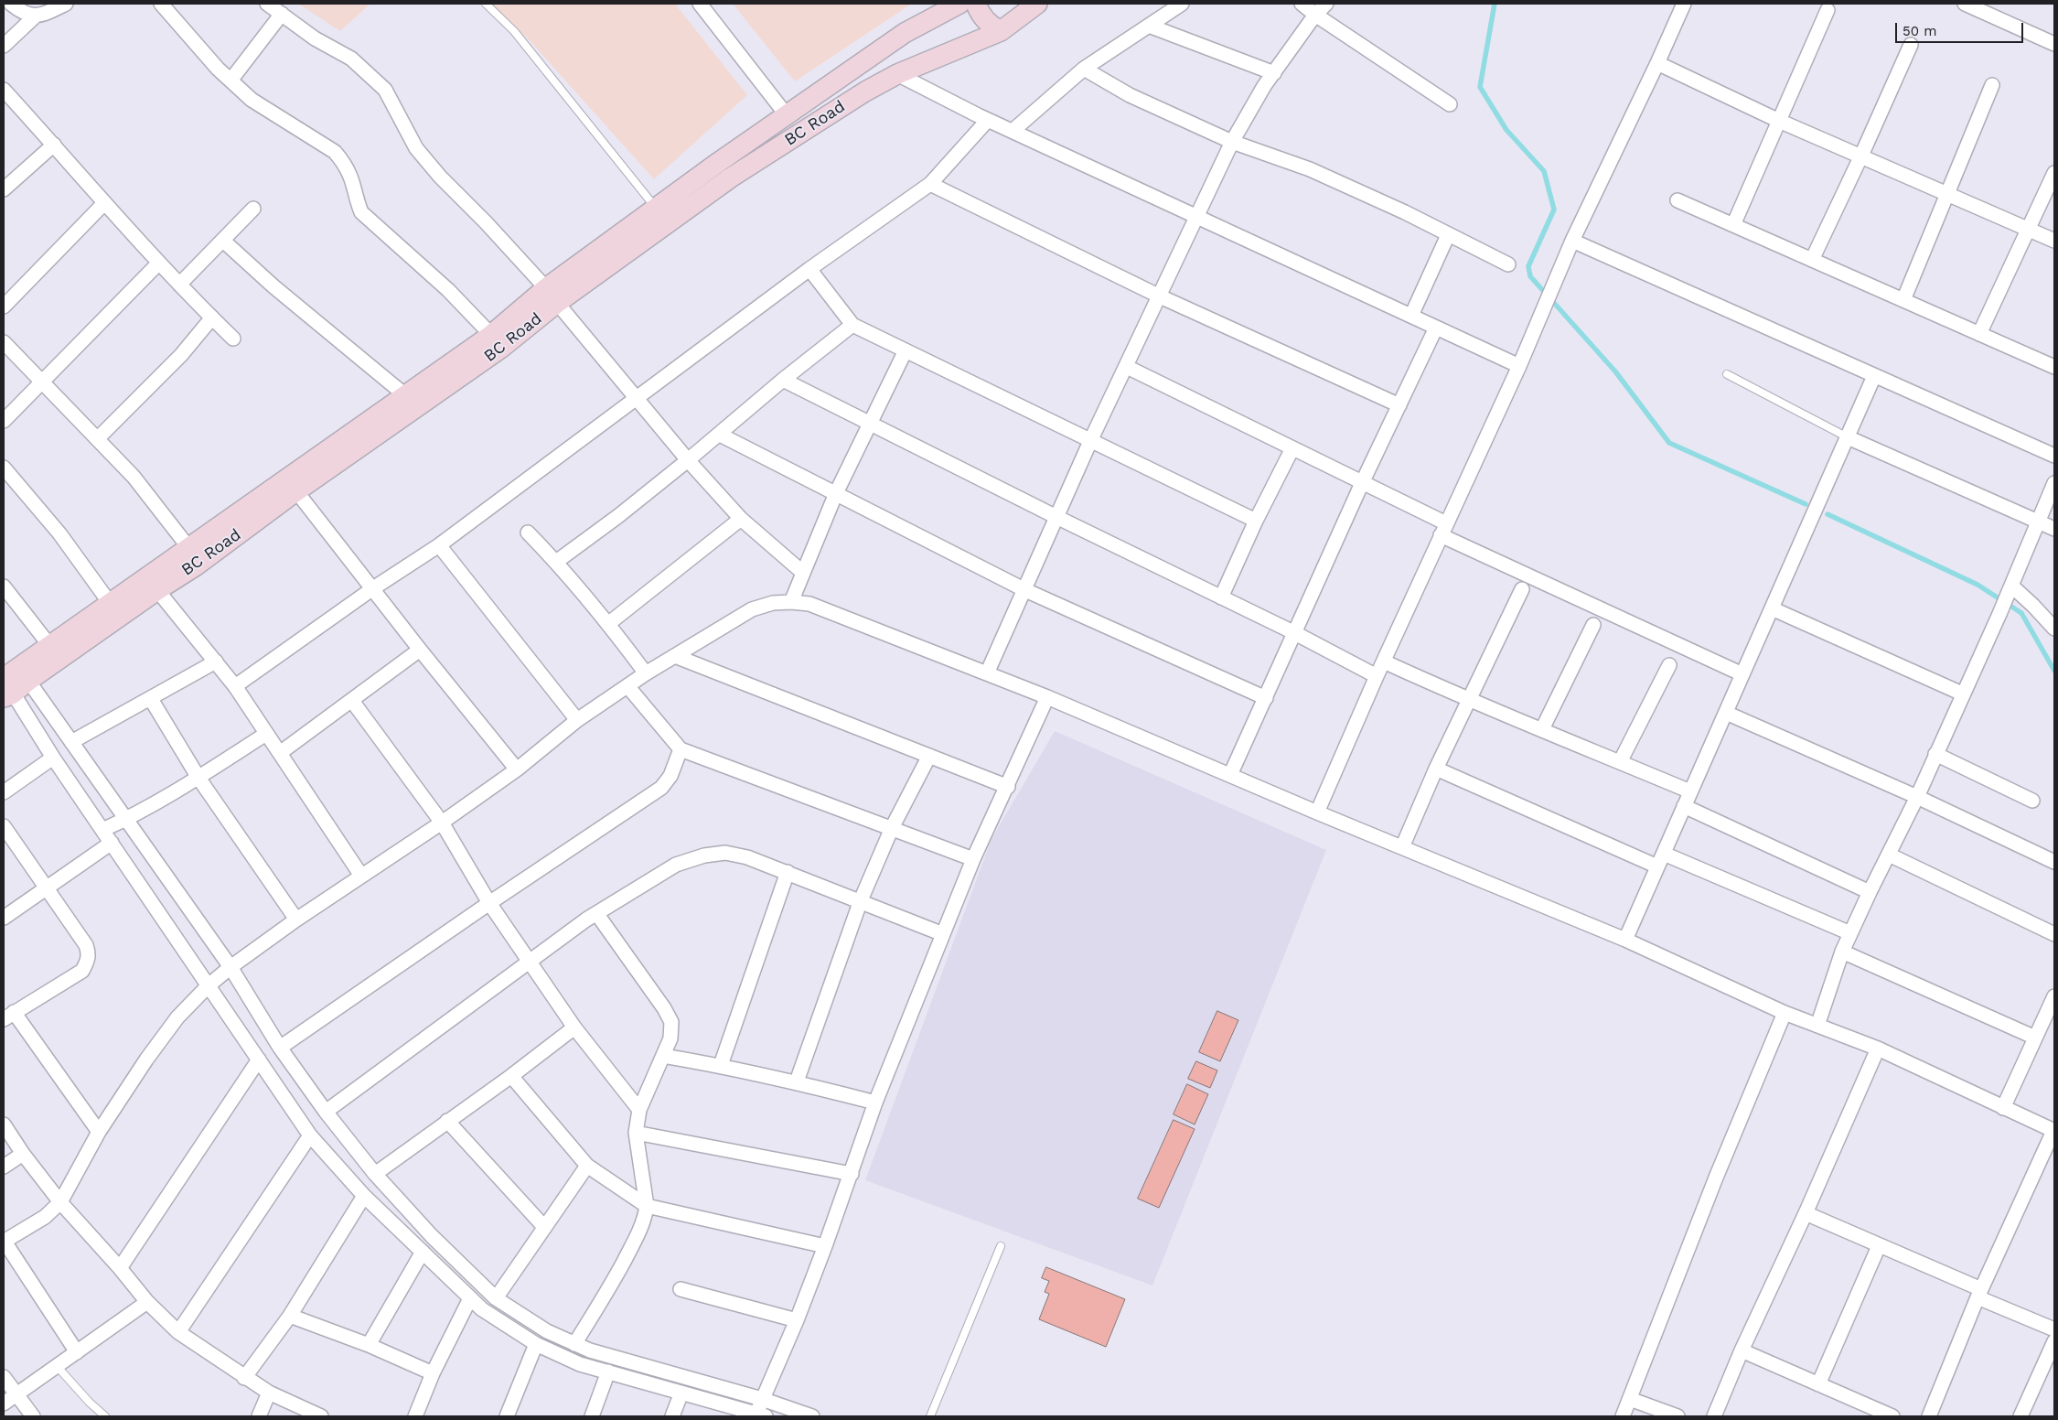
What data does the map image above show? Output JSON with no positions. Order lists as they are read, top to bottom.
{
  "streets": {
    "street": ["BC Road"]
  },
  "scale_bar": "50 m"
}
